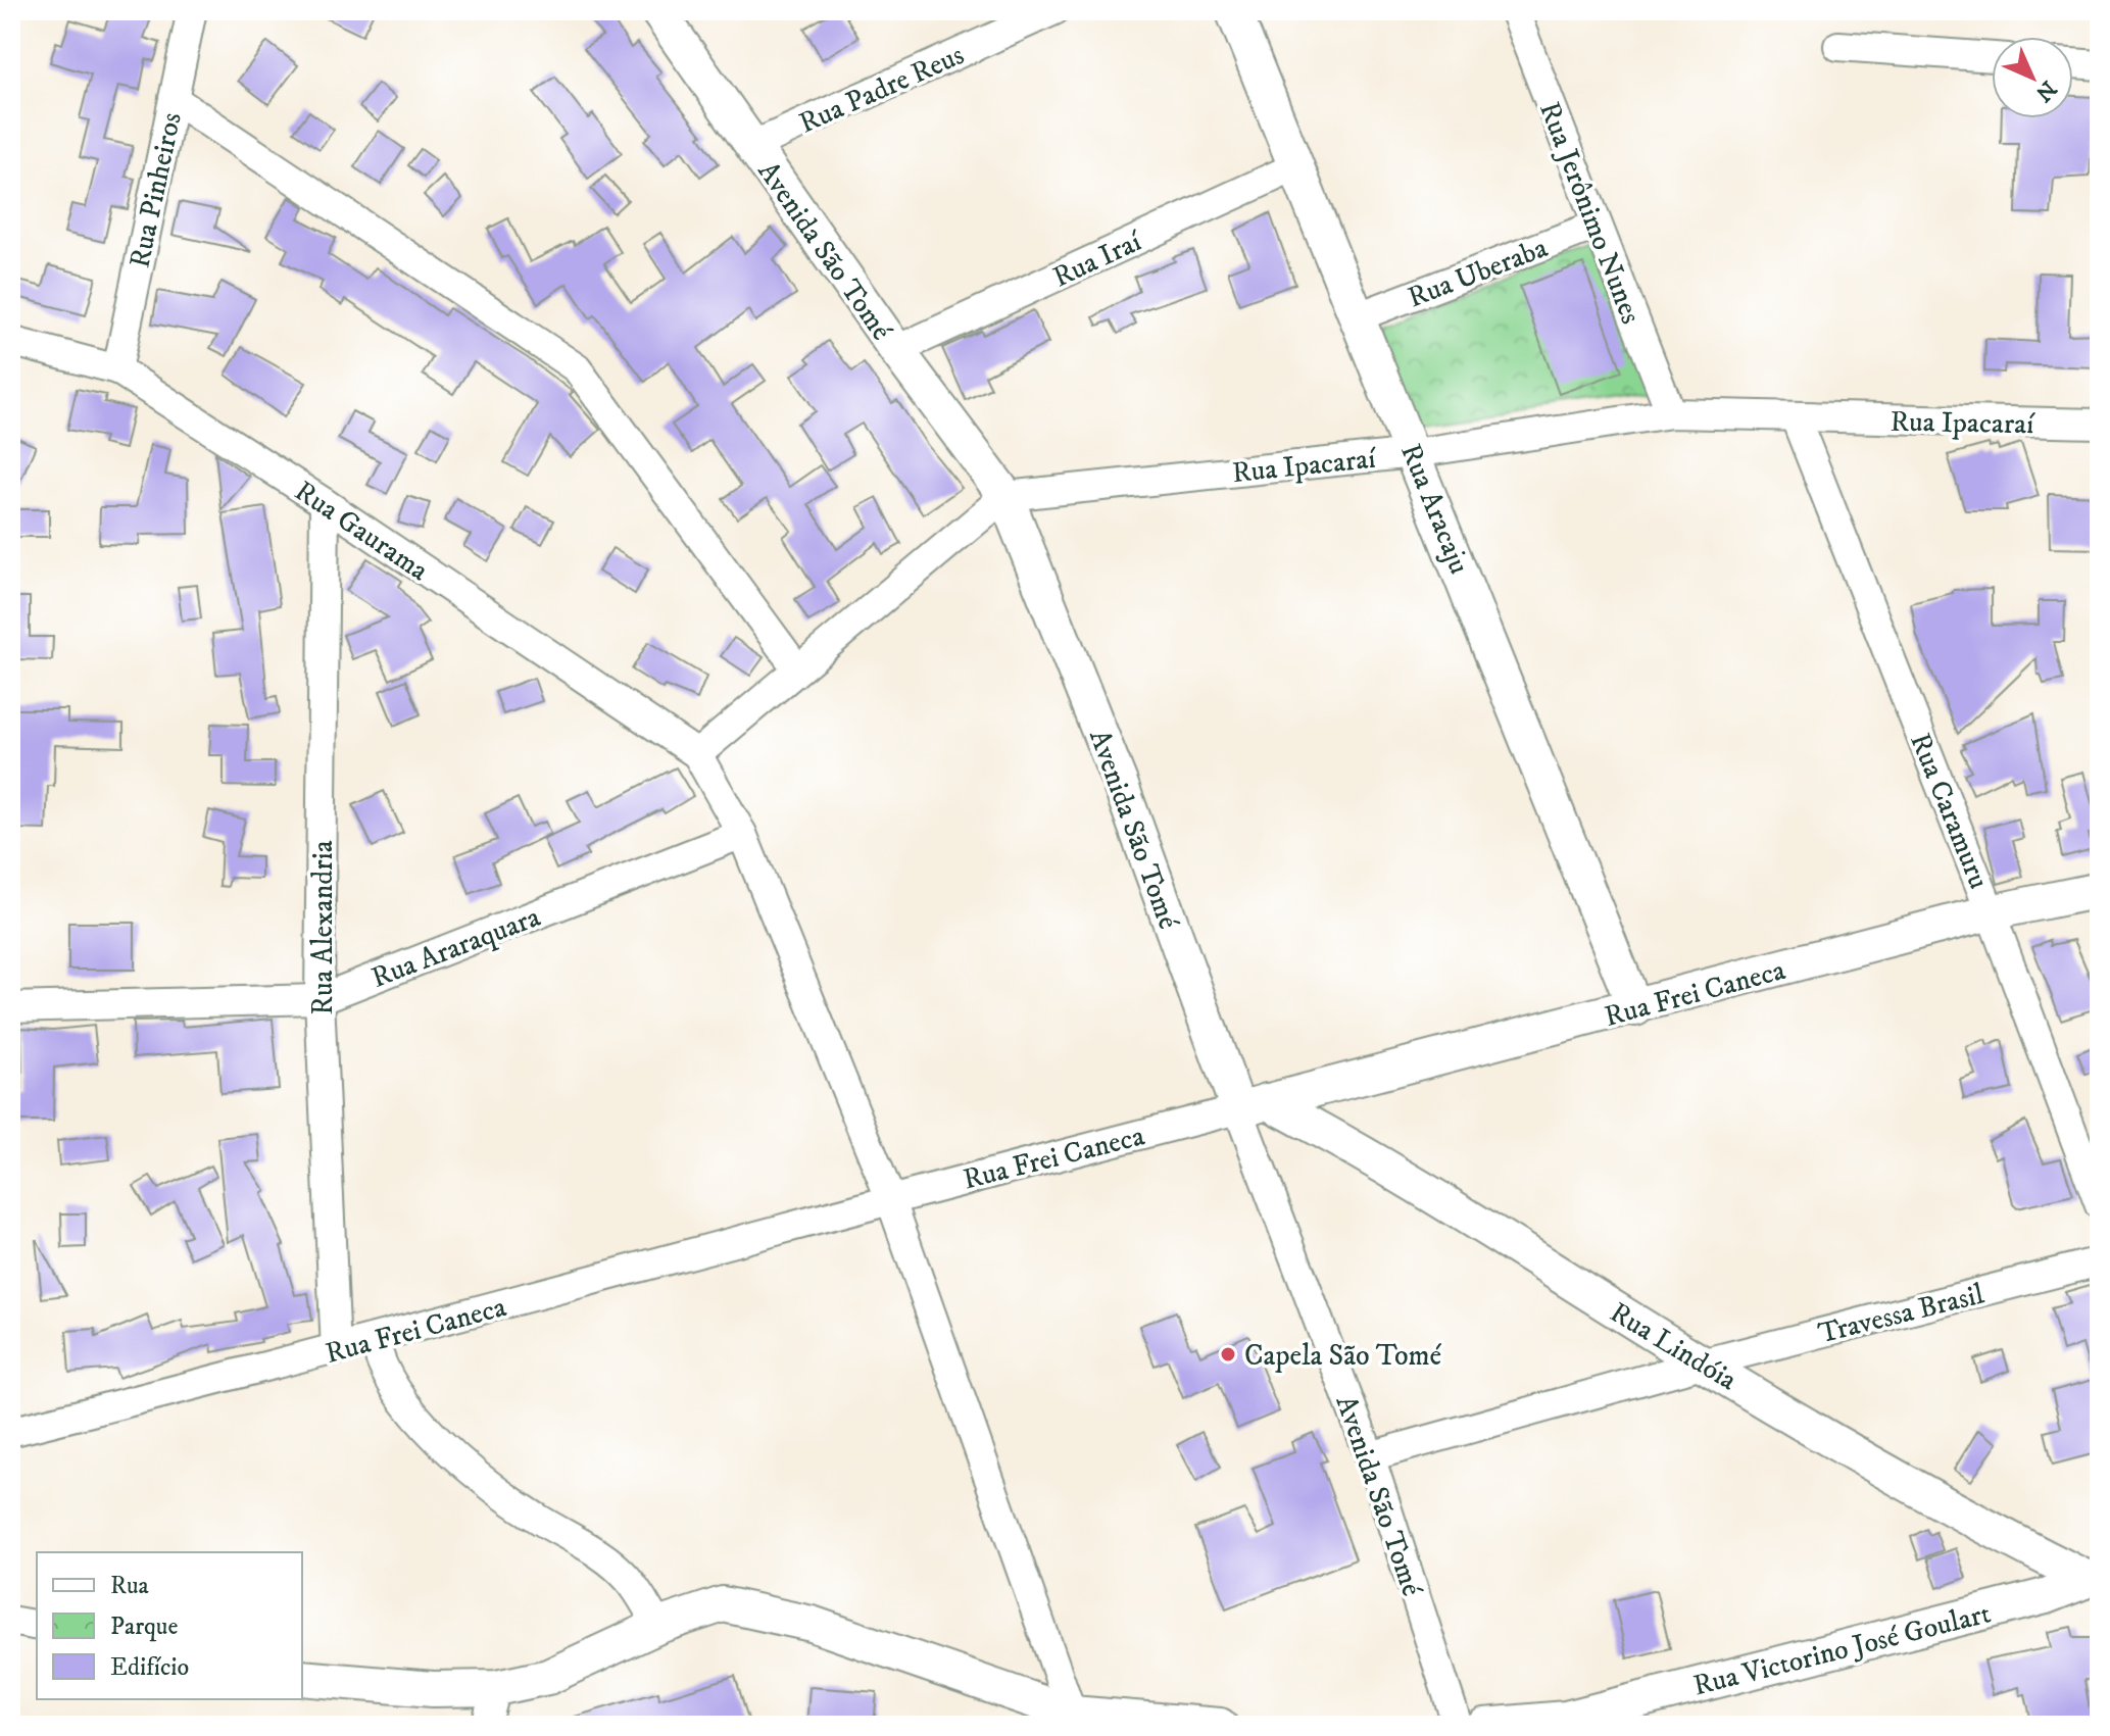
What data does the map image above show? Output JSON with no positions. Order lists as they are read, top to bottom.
{
  "streets": {
    "street": [
      "Rua Padre Reus",
      "Rua Pinheiros",
      "Rua Jerônimo Nunes",
      "Avenida São Tomé",
      "Rua Iraí",
      "Rua Uberaba",
      "Rua Ipacaraí",
      "Rua Aracaju",
      "Rua Gaurama",
      "Rua Caramuru",
      "Rua Alexandria",
      "Rua Araraquara",
      "Rua Frei Caneca",
      "Travessa Brasil",
      "Rua Lindóia",
      "Rua Victorino José Goulart"
    ]
  },
  "crossings": [
    ["Rua Padre Reus", "Avenida São Tomé"],
    ["Rua Pinheiros", "Rua Gaurama"],
    ["Rua Jerônimo Nunes", "Rua Uberaba"],
    ["Rua Jerônimo Nunes", "Rua Ipacaraí"],
    ["Avenida São Tomé", "Rua Iraí"],
    ["Avenida São Tomé", "Rua Ipacaraí"],
    ["Avenida São Tomé", "Rua Frei Caneca"],
    ["Avenida São Tomé", "Travessa Brasil"],
    ["Avenida São Tomé", "Rua Lindóia"],
    ["Rua Iraí", "Rua Aracaju"],
    ["Rua Uberaba", "Rua Aracaju"],
    ["Rua Ipacaraí", "Rua Aracaju"],
    ["Rua Ipacaraí", "Rua Caramuru"],
    ["Rua Aracaju", "Rua Frei Caneca"],
    ["Rua Gaurama", "Rua Alexandria"],
    ["Rua Caramuru", "Rua Frei Caneca"],
    ["Rua Alexandria", "Rua Araraquara"],
    ["Rua Alexandria", "Rua Frei Caneca"],
    ["Rua Frei Caneca", "Rua Lindóia"],
    ["Travessa Brasil", "Rua Lindóia"],
    ["Rua Lindóia", "Rua Victorino José Goulart"]
  ],
  "places": ["Capela São Tomé"],
  "legend": ["Rua", "Parque", "Edifício"],
  "north": "bottom right"
}
